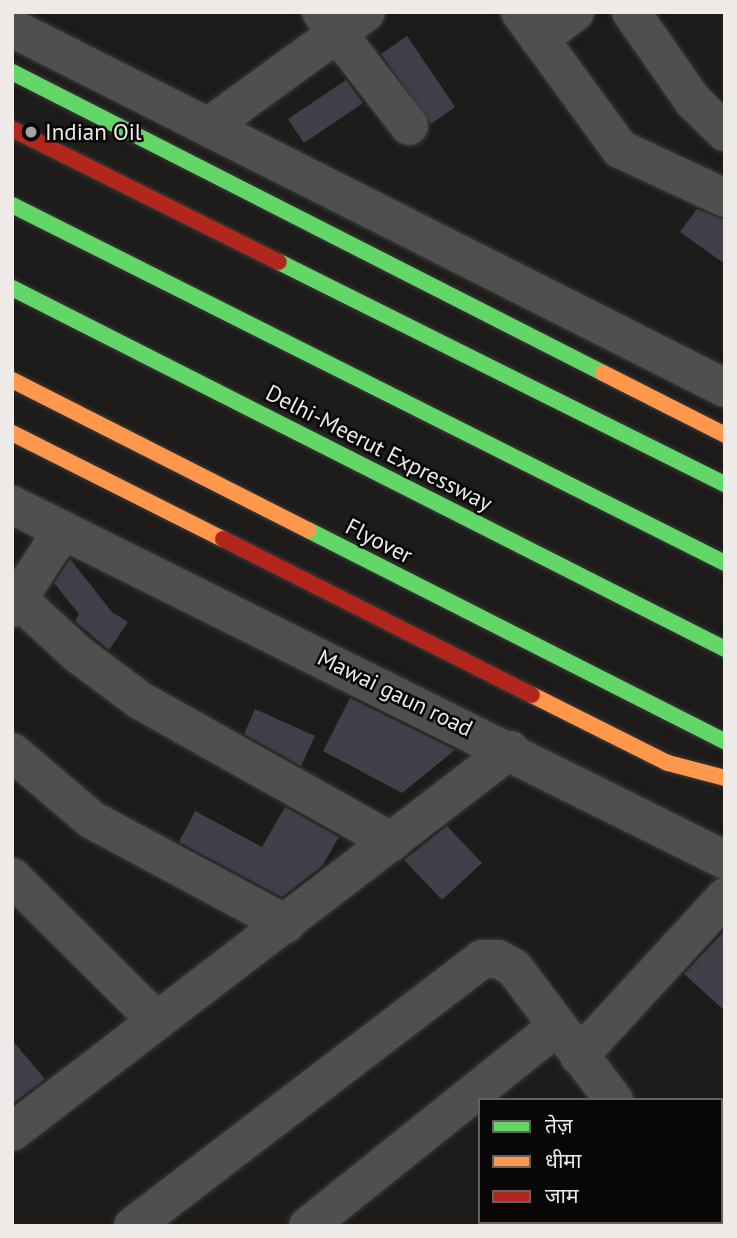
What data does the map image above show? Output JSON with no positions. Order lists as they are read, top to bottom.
{
  "streets": {
    "main road": ["Delhi-Meerut Expressway", "Flyover"],
    "street": ["Mawai gaun road"]
  },
  "places": ["Indian Oil"],
  "legend": ["तेज़", "धीमा", "जाम"]
}
